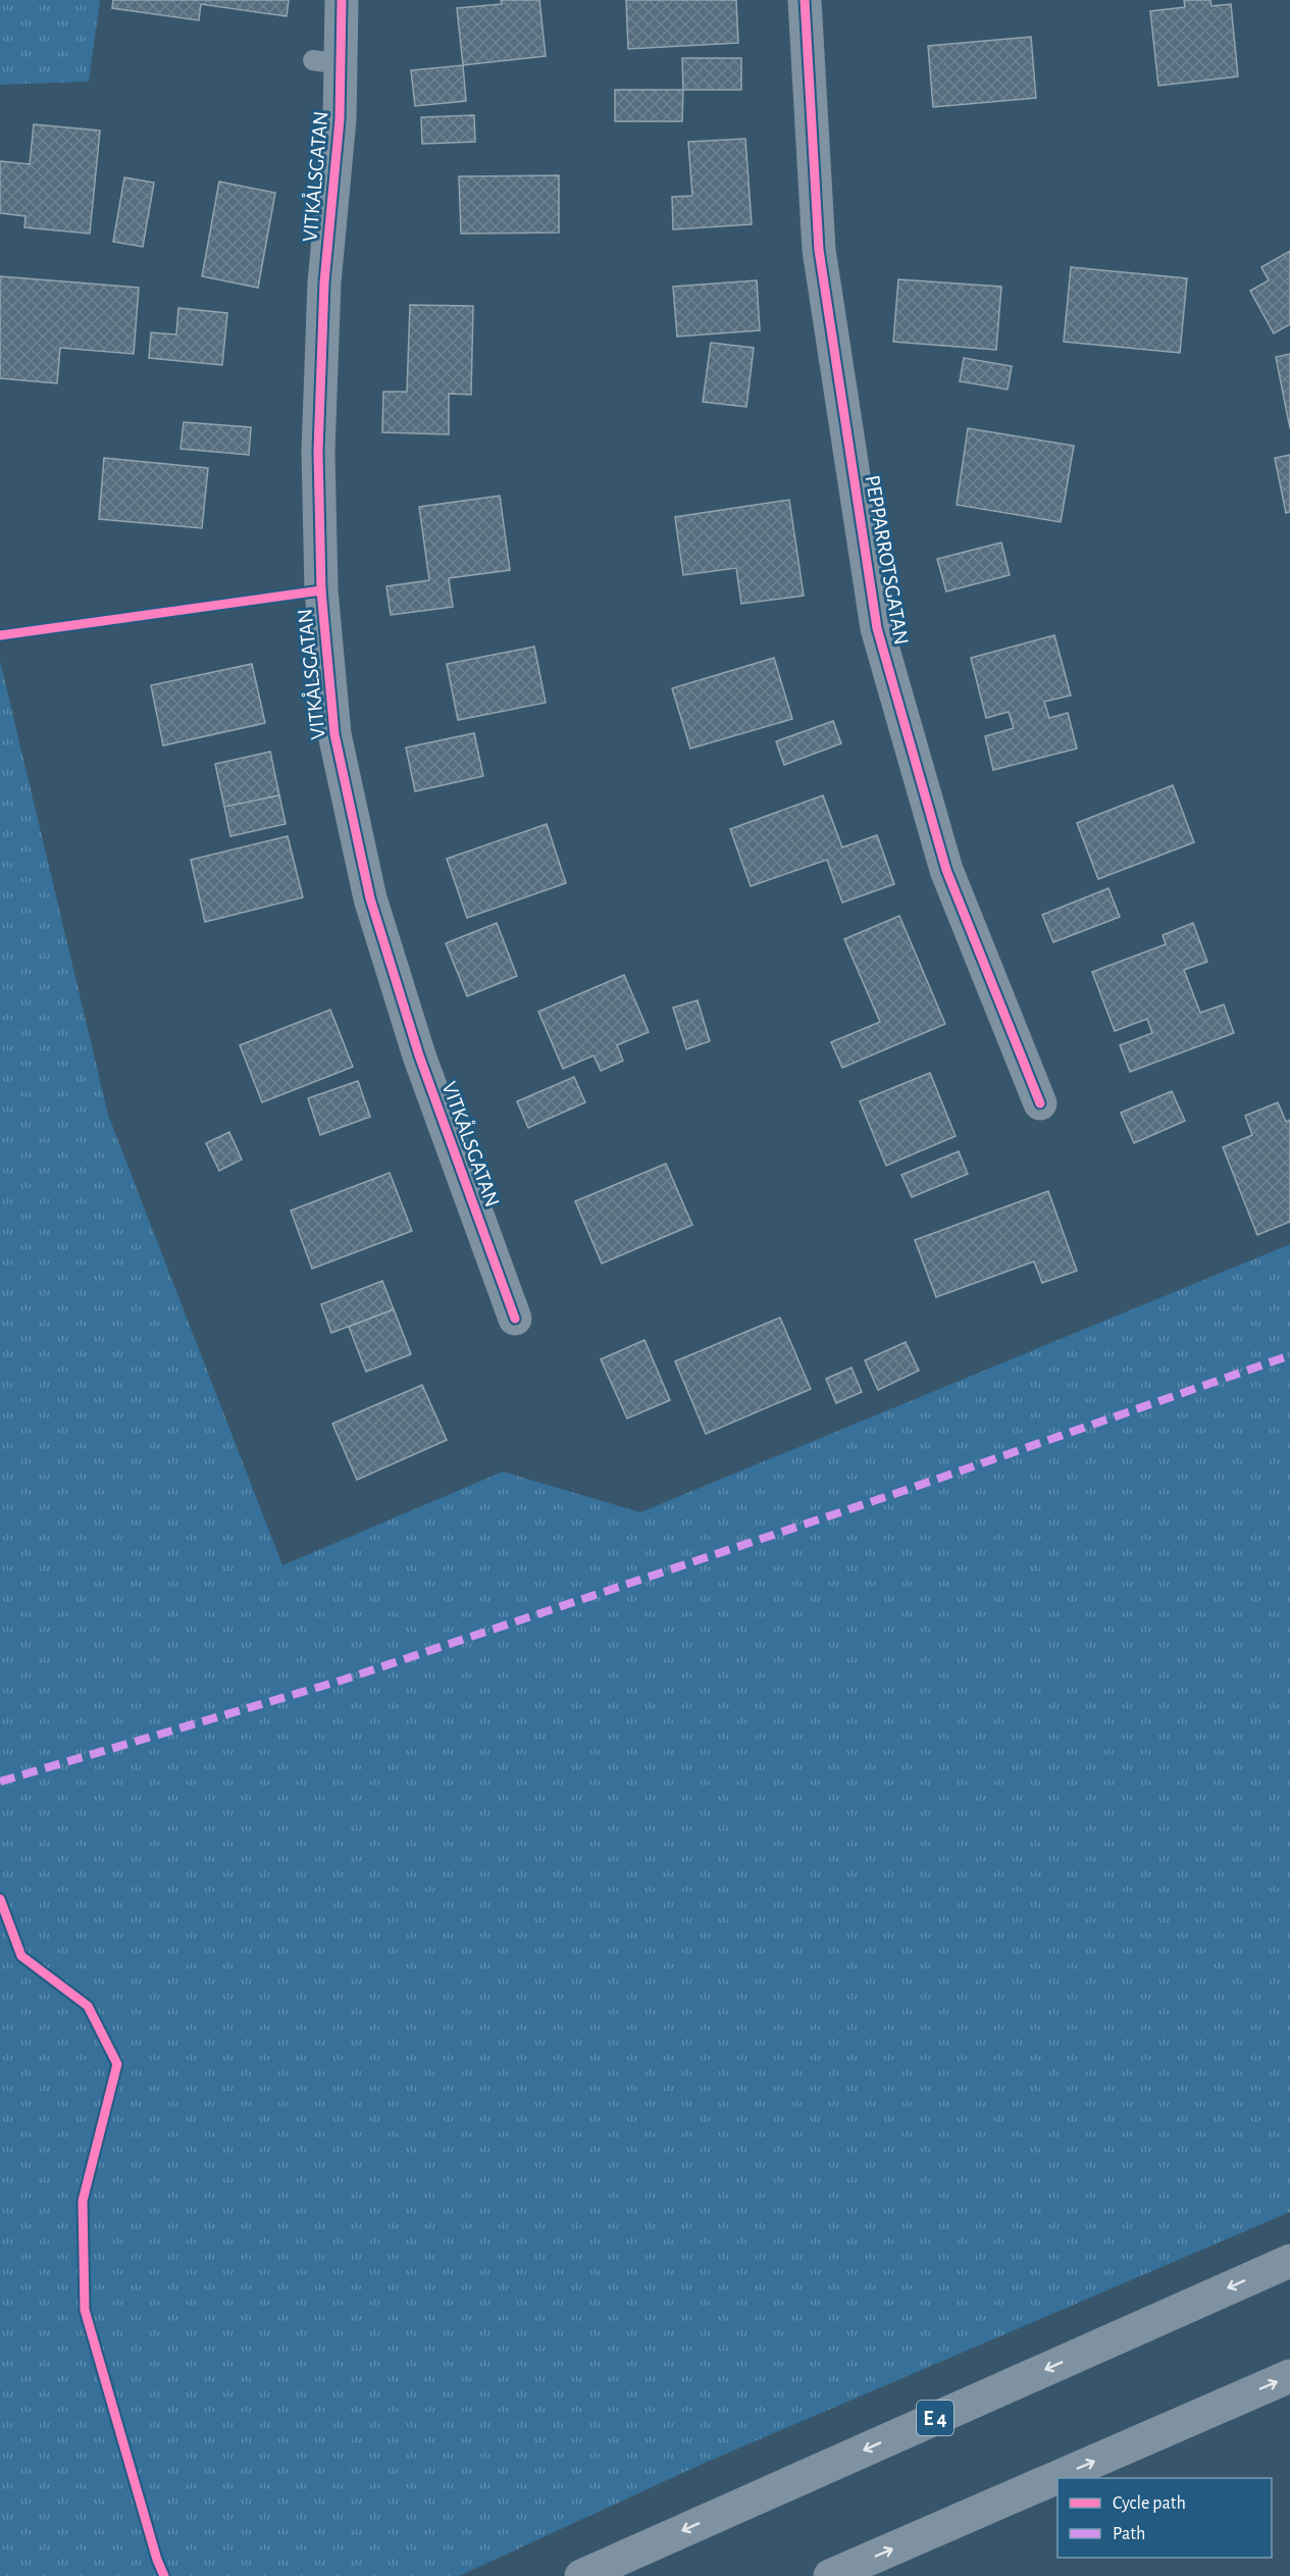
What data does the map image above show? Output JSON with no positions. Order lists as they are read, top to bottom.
{
  "streets": {
    "highway": ["E 4"],
    "street": ["VITKÅLSGATAN", "PEPPARROTSGATAN"]
  },
  "legend": ["Cycle path", "Path"]
}
